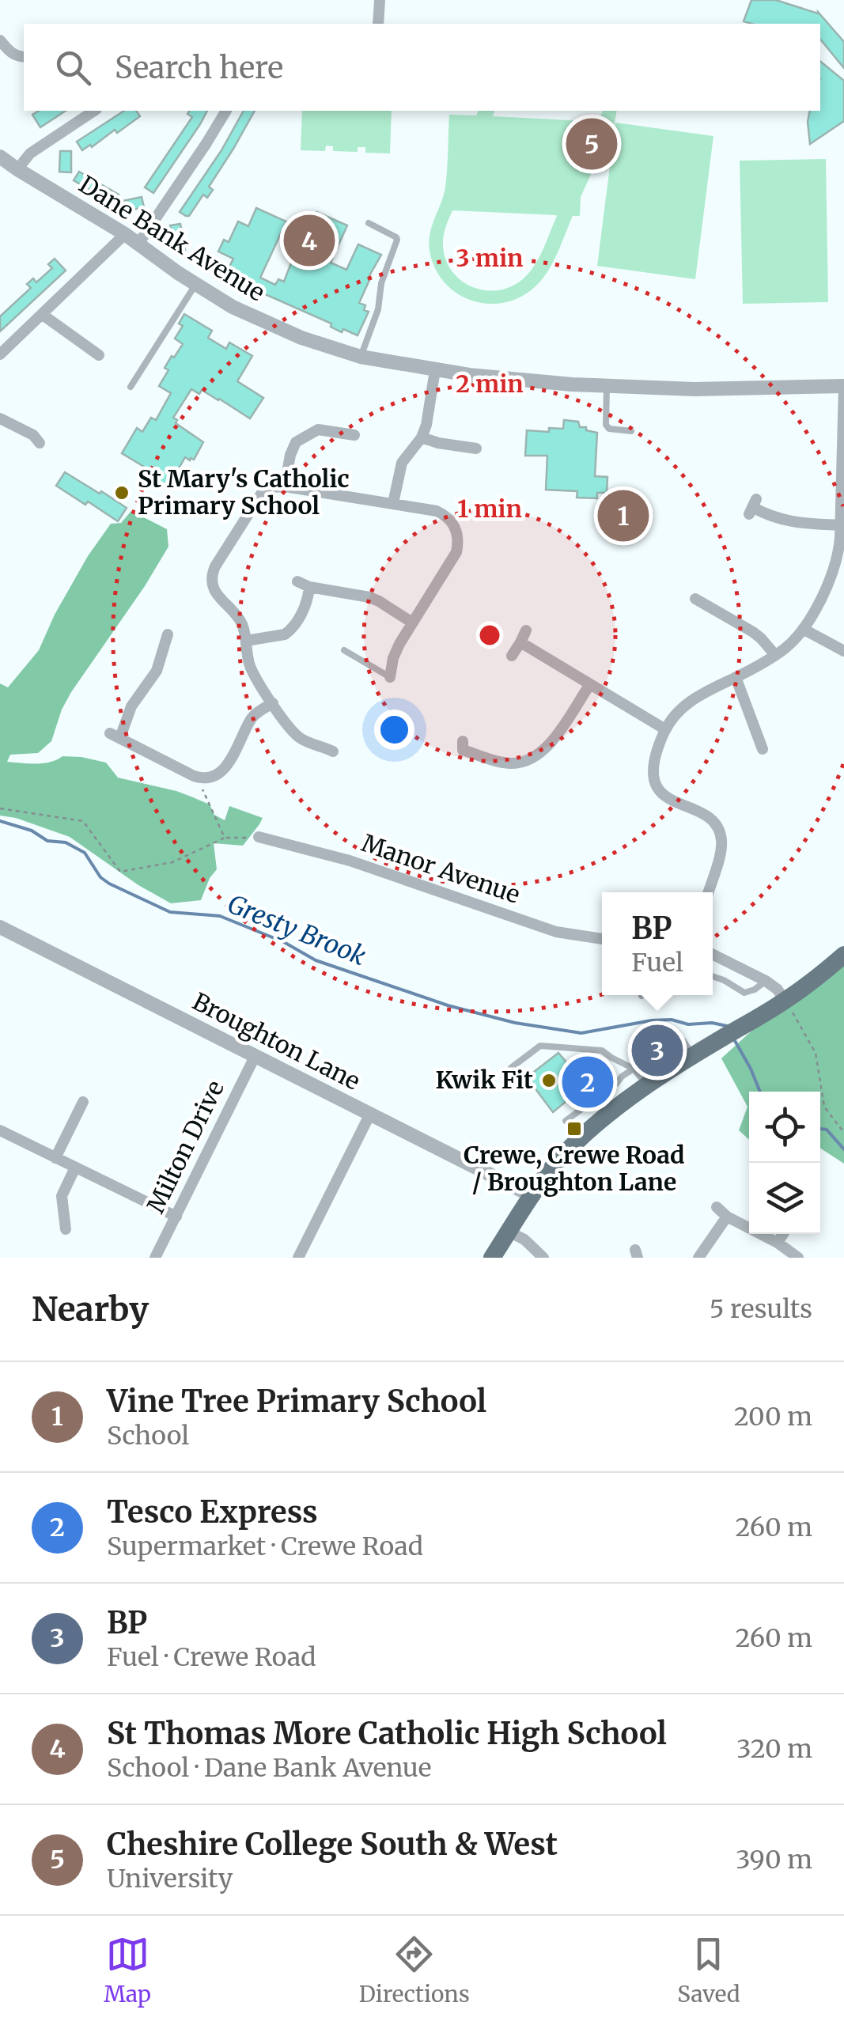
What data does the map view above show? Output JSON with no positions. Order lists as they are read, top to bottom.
{
  "streets": {
    "street": [
      "Dane Bank Avenue",
      "Manor Avenue",
      "Broughton Lane",
      "Milton Drive"
    ]
  },
  "crossings": [
    ["Broughton Lane", "Milton Drive"]
  ],
  "water": ["Gresty Brook"],
  "places": {
    "other": ["St Mary's Catholic Primary School", "Kwik Fit"],
    "transit": ["Crewe, Crewe Road / Broughton Lane"]
  },
  "page": {
    "search": "Search here",
    "pins": [
      "5",
      "4",
      "1",
      "3",
      "2"
    ],
    "popup": ["BP", "Fuel"],
    "heading": ["Nearby", "5 results"],
    "list": [
      {
        "mark": "1",
        "name": "Vine Tree Primary School",
        "note": "School",
        "value": "200 m"
      },
      {
        "mark": "2",
        "name": "Tesco Express",
        "note": "Supermarket · Crewe Road",
        "value": "260 m"
      },
      {
        "mark": "3",
        "name": "BP",
        "note": "Fuel · Crewe Road",
        "value": "260 m"
      },
      {
        "mark": "4",
        "name": "St Thomas More Catholic High School",
        "note": "School · Dane Bank Avenue",
        "value": "320 m"
      },
      {
        "mark": "5",
        "name": "Cheshire College South & West",
        "note": "University",
        "value": "390 m"
      }
    ],
    "nav": ["Map", "Directions", "Saved"]
  },
  "rings": ["3 min", "2 min", "1 min"]
}
